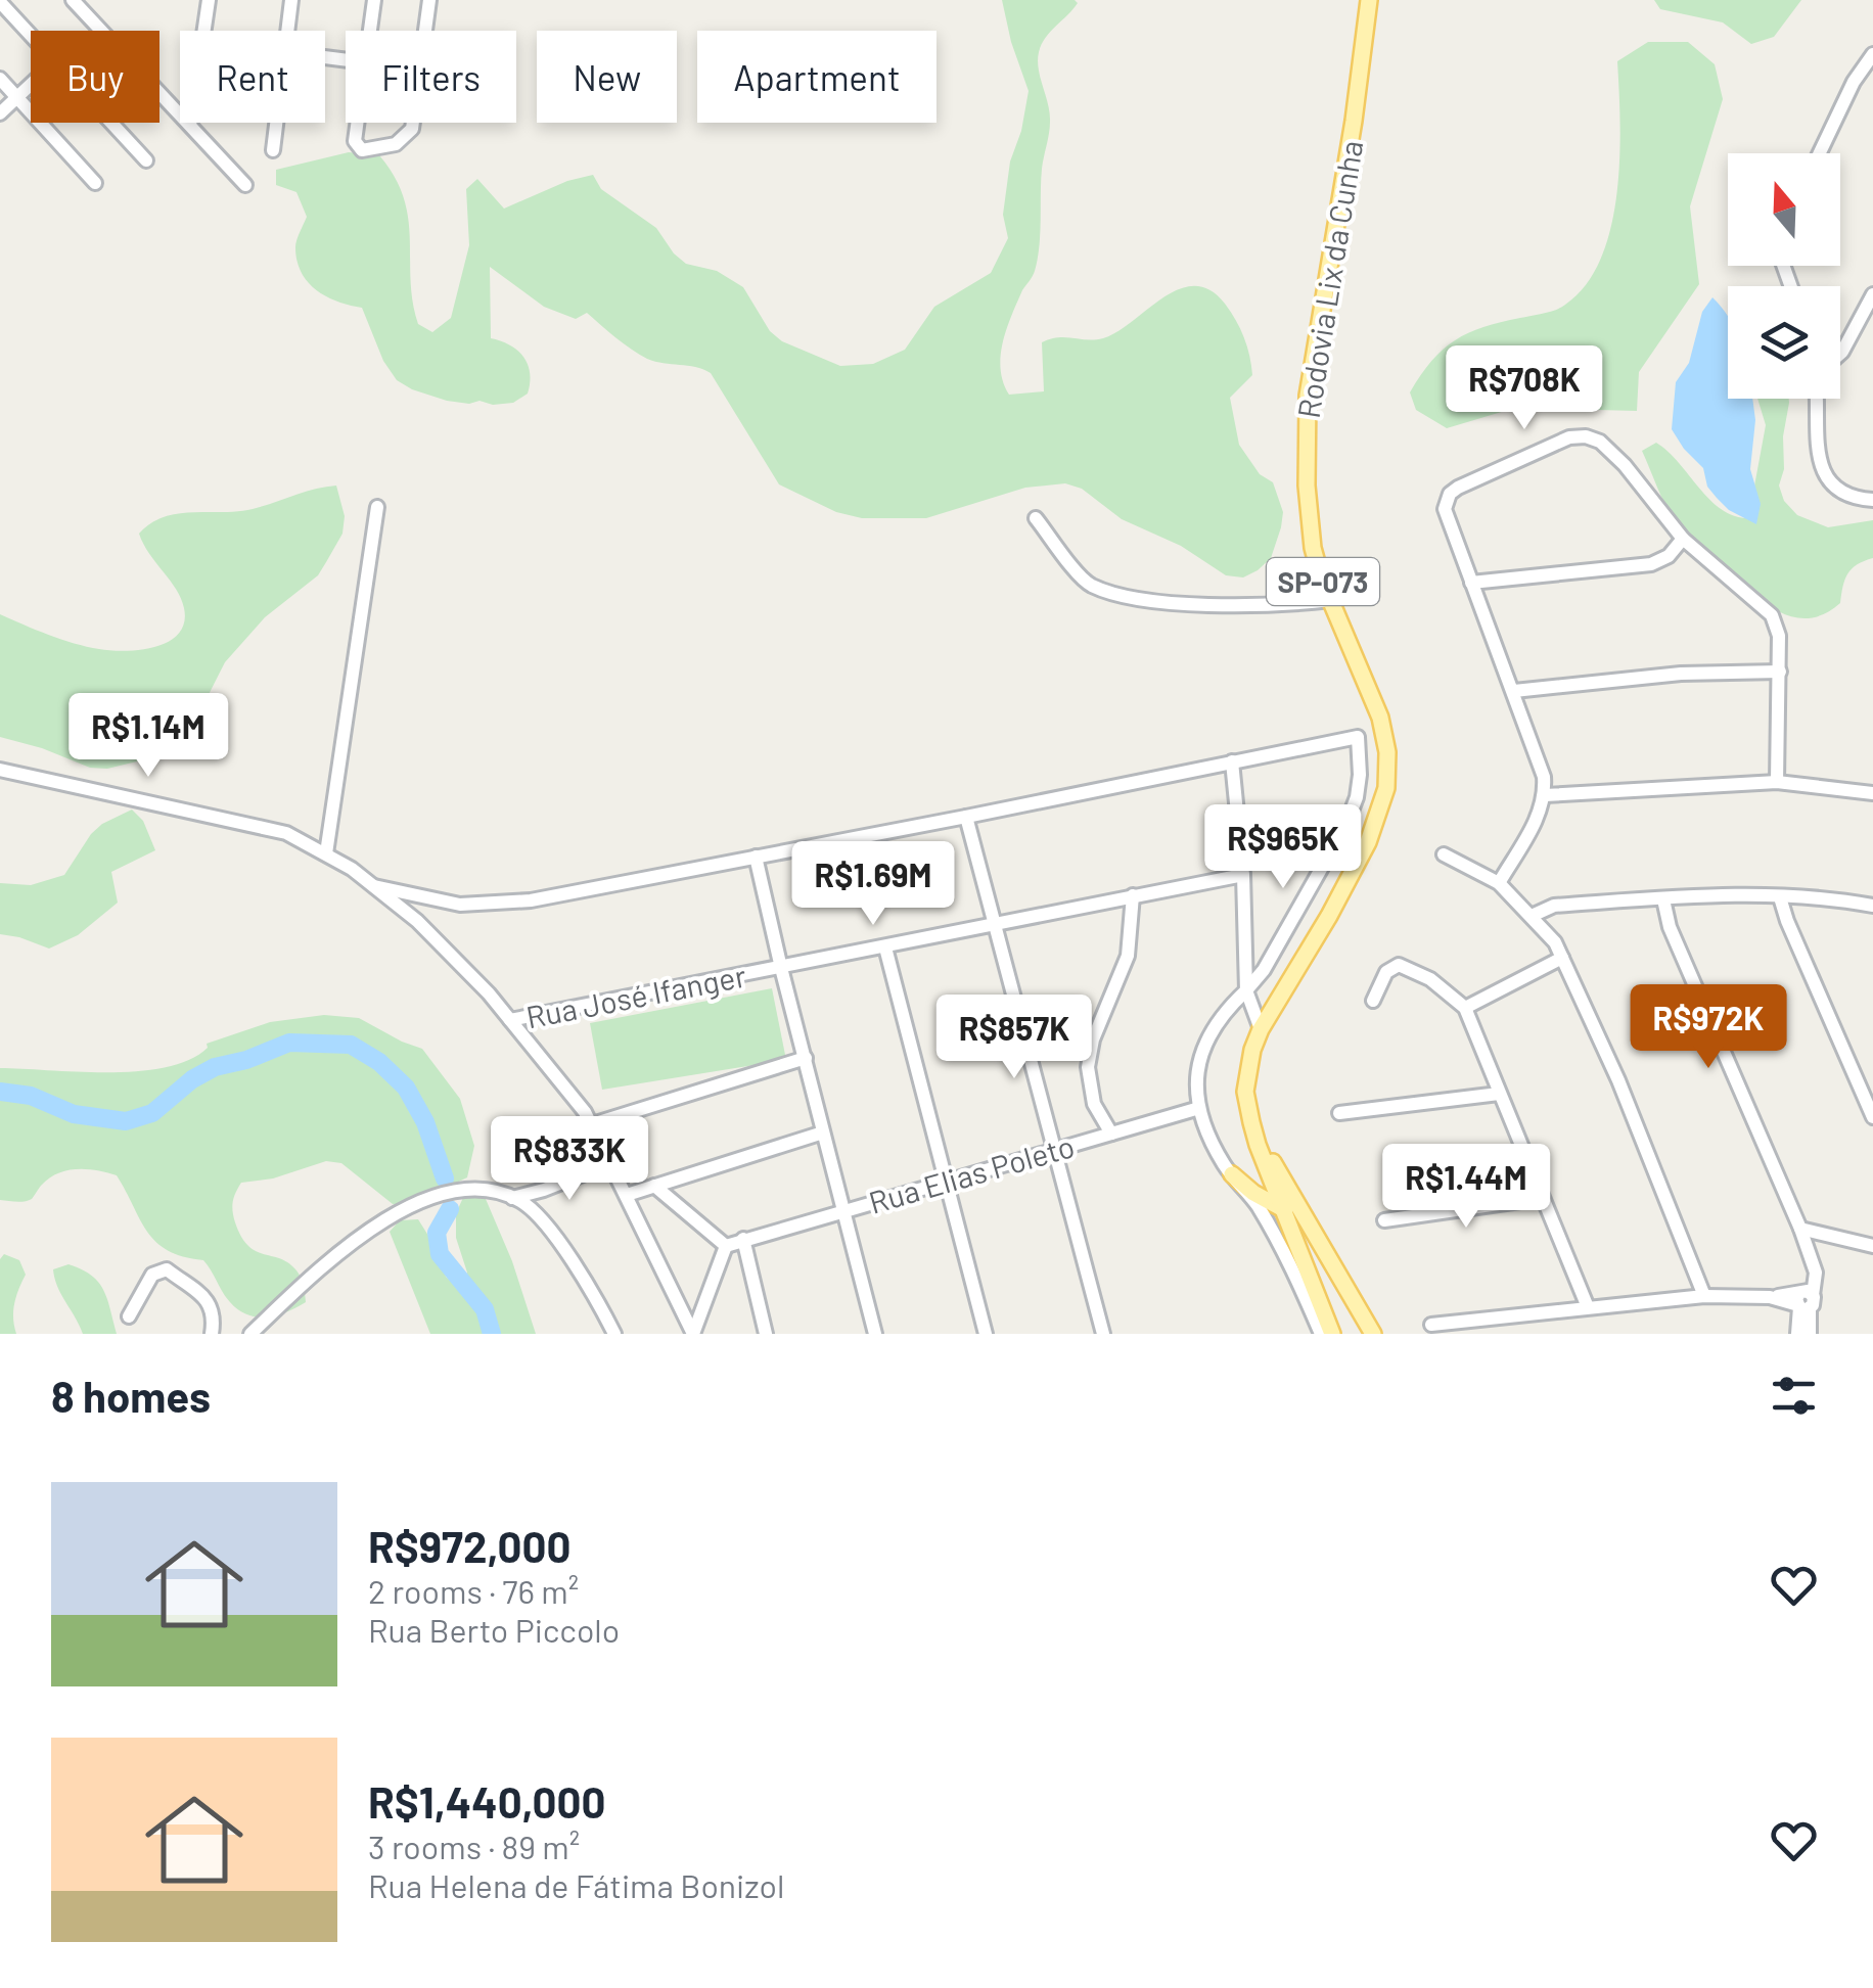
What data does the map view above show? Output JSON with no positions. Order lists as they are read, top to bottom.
{
  "streets": {
    "main road": ["Rodovia Lix da Cunha", "SP-073"],
    "street": ["Rua José Ifanger", "Rua Elias Poleto"]
  },
  "north": "top",
  "page": {
    "chip": [
      "Buy",
      "Rent",
      "Filters",
      "New",
      "Apartment"
    ],
    "price": [
      "R$708K",
      "R$1.14M",
      "R$965K",
      "R$1.69M",
      "R$972K",
      "R$857K",
      "R$833K",
      "R$1.44M"
    ],
    "heading": "8 homes",
    "list": [
      {
        "name": "R$972,000",
        "note": "2 rooms · 76 m² · Rua Berto Piccolo"
      },
      {
        "name": "R$1,440,000",
        "note": "3 rooms · 89 m² · Rua Helena de Fátima Bonizol"
      }
    ]
  }
}
